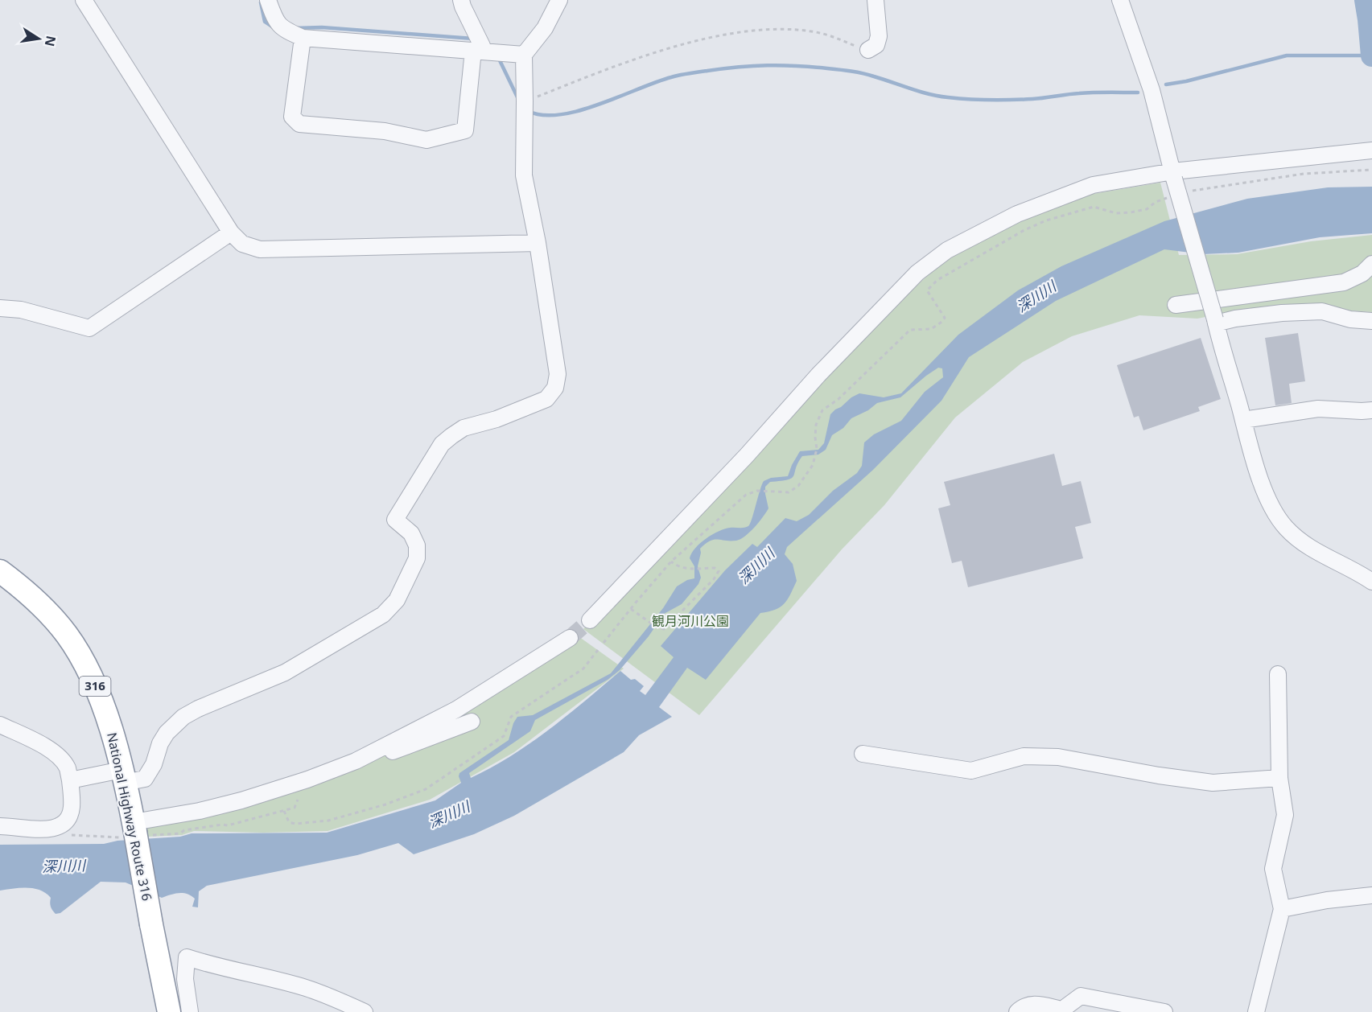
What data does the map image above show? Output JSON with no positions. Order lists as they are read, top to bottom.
{
  "streets": {
    "highway": ["316", "National Highway Route 316"]
  },
  "water": ["深川川"],
  "parks": ["観月河川公園"],
  "north": "right"
}
